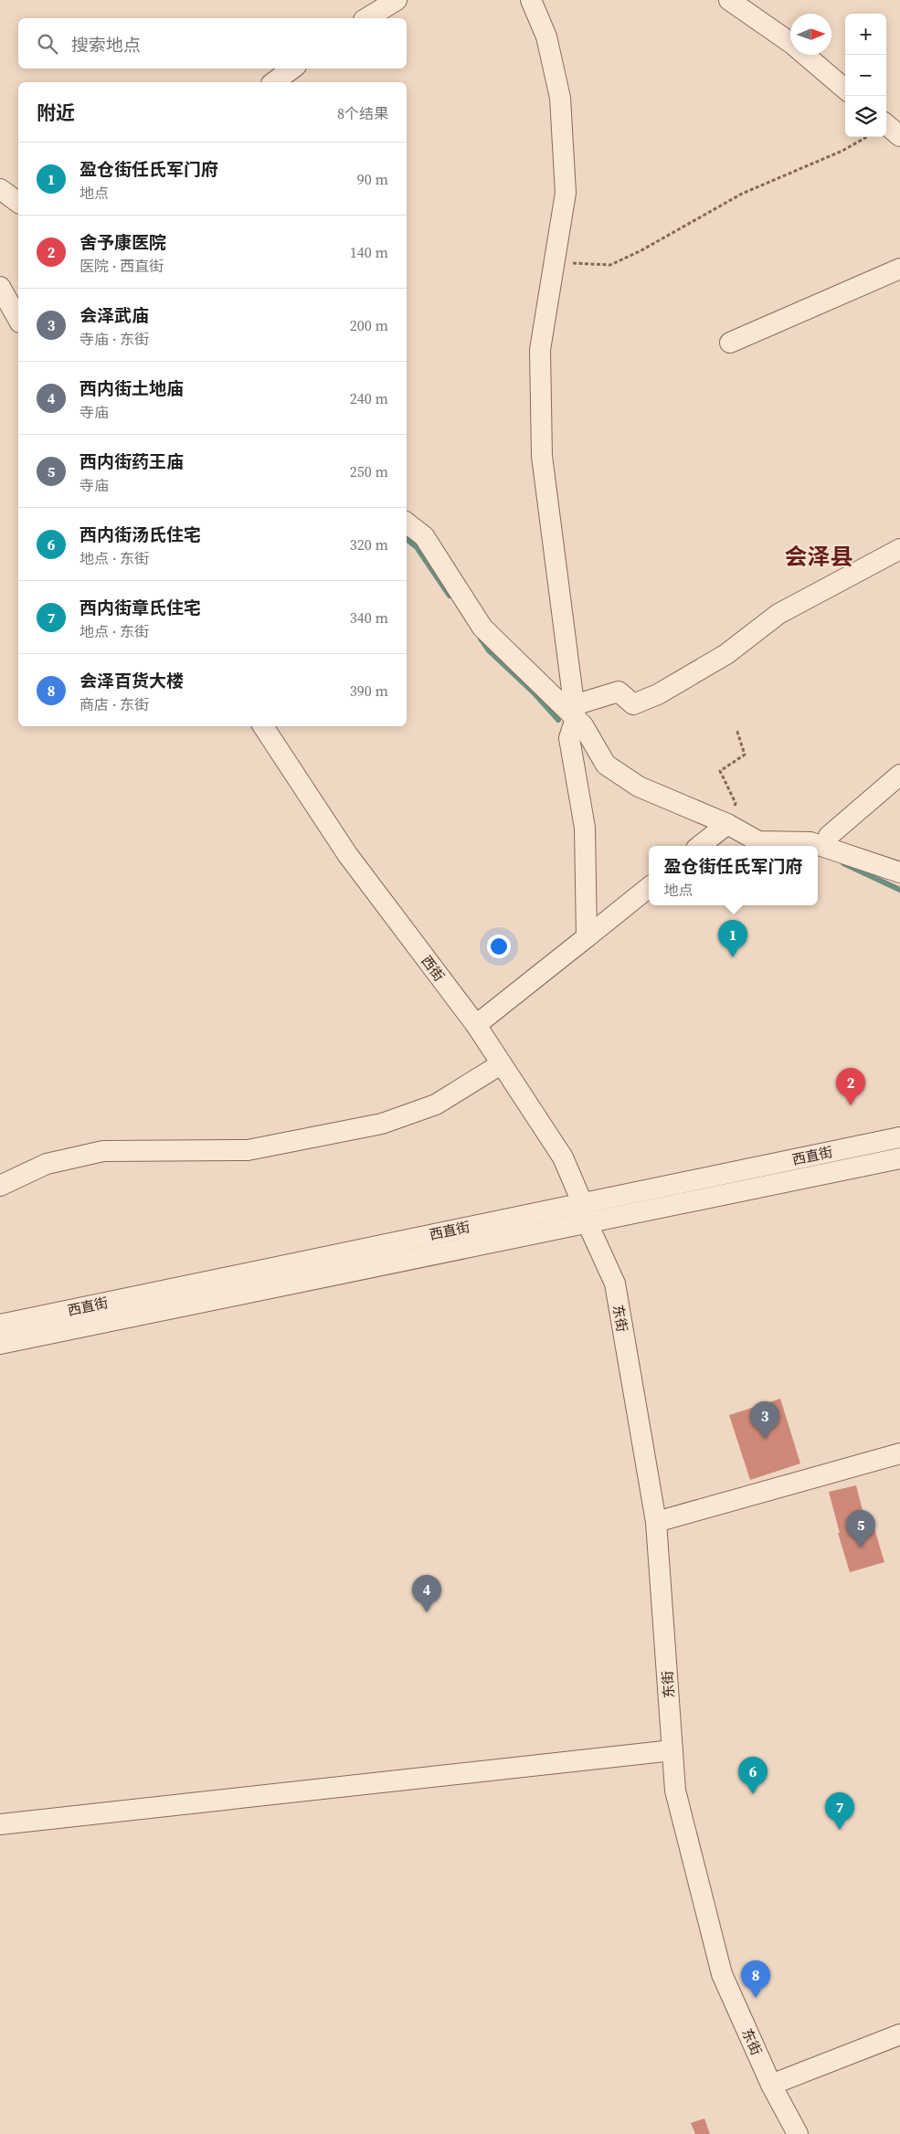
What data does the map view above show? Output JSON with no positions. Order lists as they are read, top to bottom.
{
  "streets": {
    "street": ["西街", "西直街", "东街"]
  },
  "crossings": [
    ["西街", "西直街"],
    ["西街", "东街"],
    ["西直街", "东街"]
  ],
  "districts": ["会泽县"],
  "north": "right",
  "page": {
    "map_buttons": ["+", "−"],
    "search": "搜索地点",
    "heading": ["附近", "8个结果"],
    "list": [
      {
        "mark": "1",
        "name": "盈仓街任氏军门府",
        "note": "地点",
        "value": "90 m"
      },
      {
        "mark": "2",
        "name": "舍予康医院",
        "note": "医院 · 西直街",
        "value": "140 m"
      },
      {
        "mark": "3",
        "name": "会泽武庙",
        "note": "寺庙 · 东街",
        "value": "200 m"
      },
      {
        "mark": "4",
        "name": "西内街土地庙",
        "note": "寺庙",
        "value": "240 m"
      },
      {
        "mark": "5",
        "name": "西内街药王庙",
        "note": "寺庙",
        "value": "250 m"
      },
      {
        "mark": "6",
        "name": "西内街汤氏住宅",
        "note": "地点 · 东街",
        "value": "320 m"
      },
      {
        "mark": "7",
        "name": "西内街章氏住宅",
        "note": "地点 · 东街",
        "value": "340 m"
      },
      {
        "mark": "8",
        "name": "会泽百货大楼",
        "note": "商店 · 东街",
        "value": "390 m"
      }
    ],
    "popup": ["盈仓街任氏军门府", "地点"],
    "pins": [
      "1",
      "2",
      "3",
      "5",
      "4",
      "6",
      "7",
      "8"
    ]
  }
}
